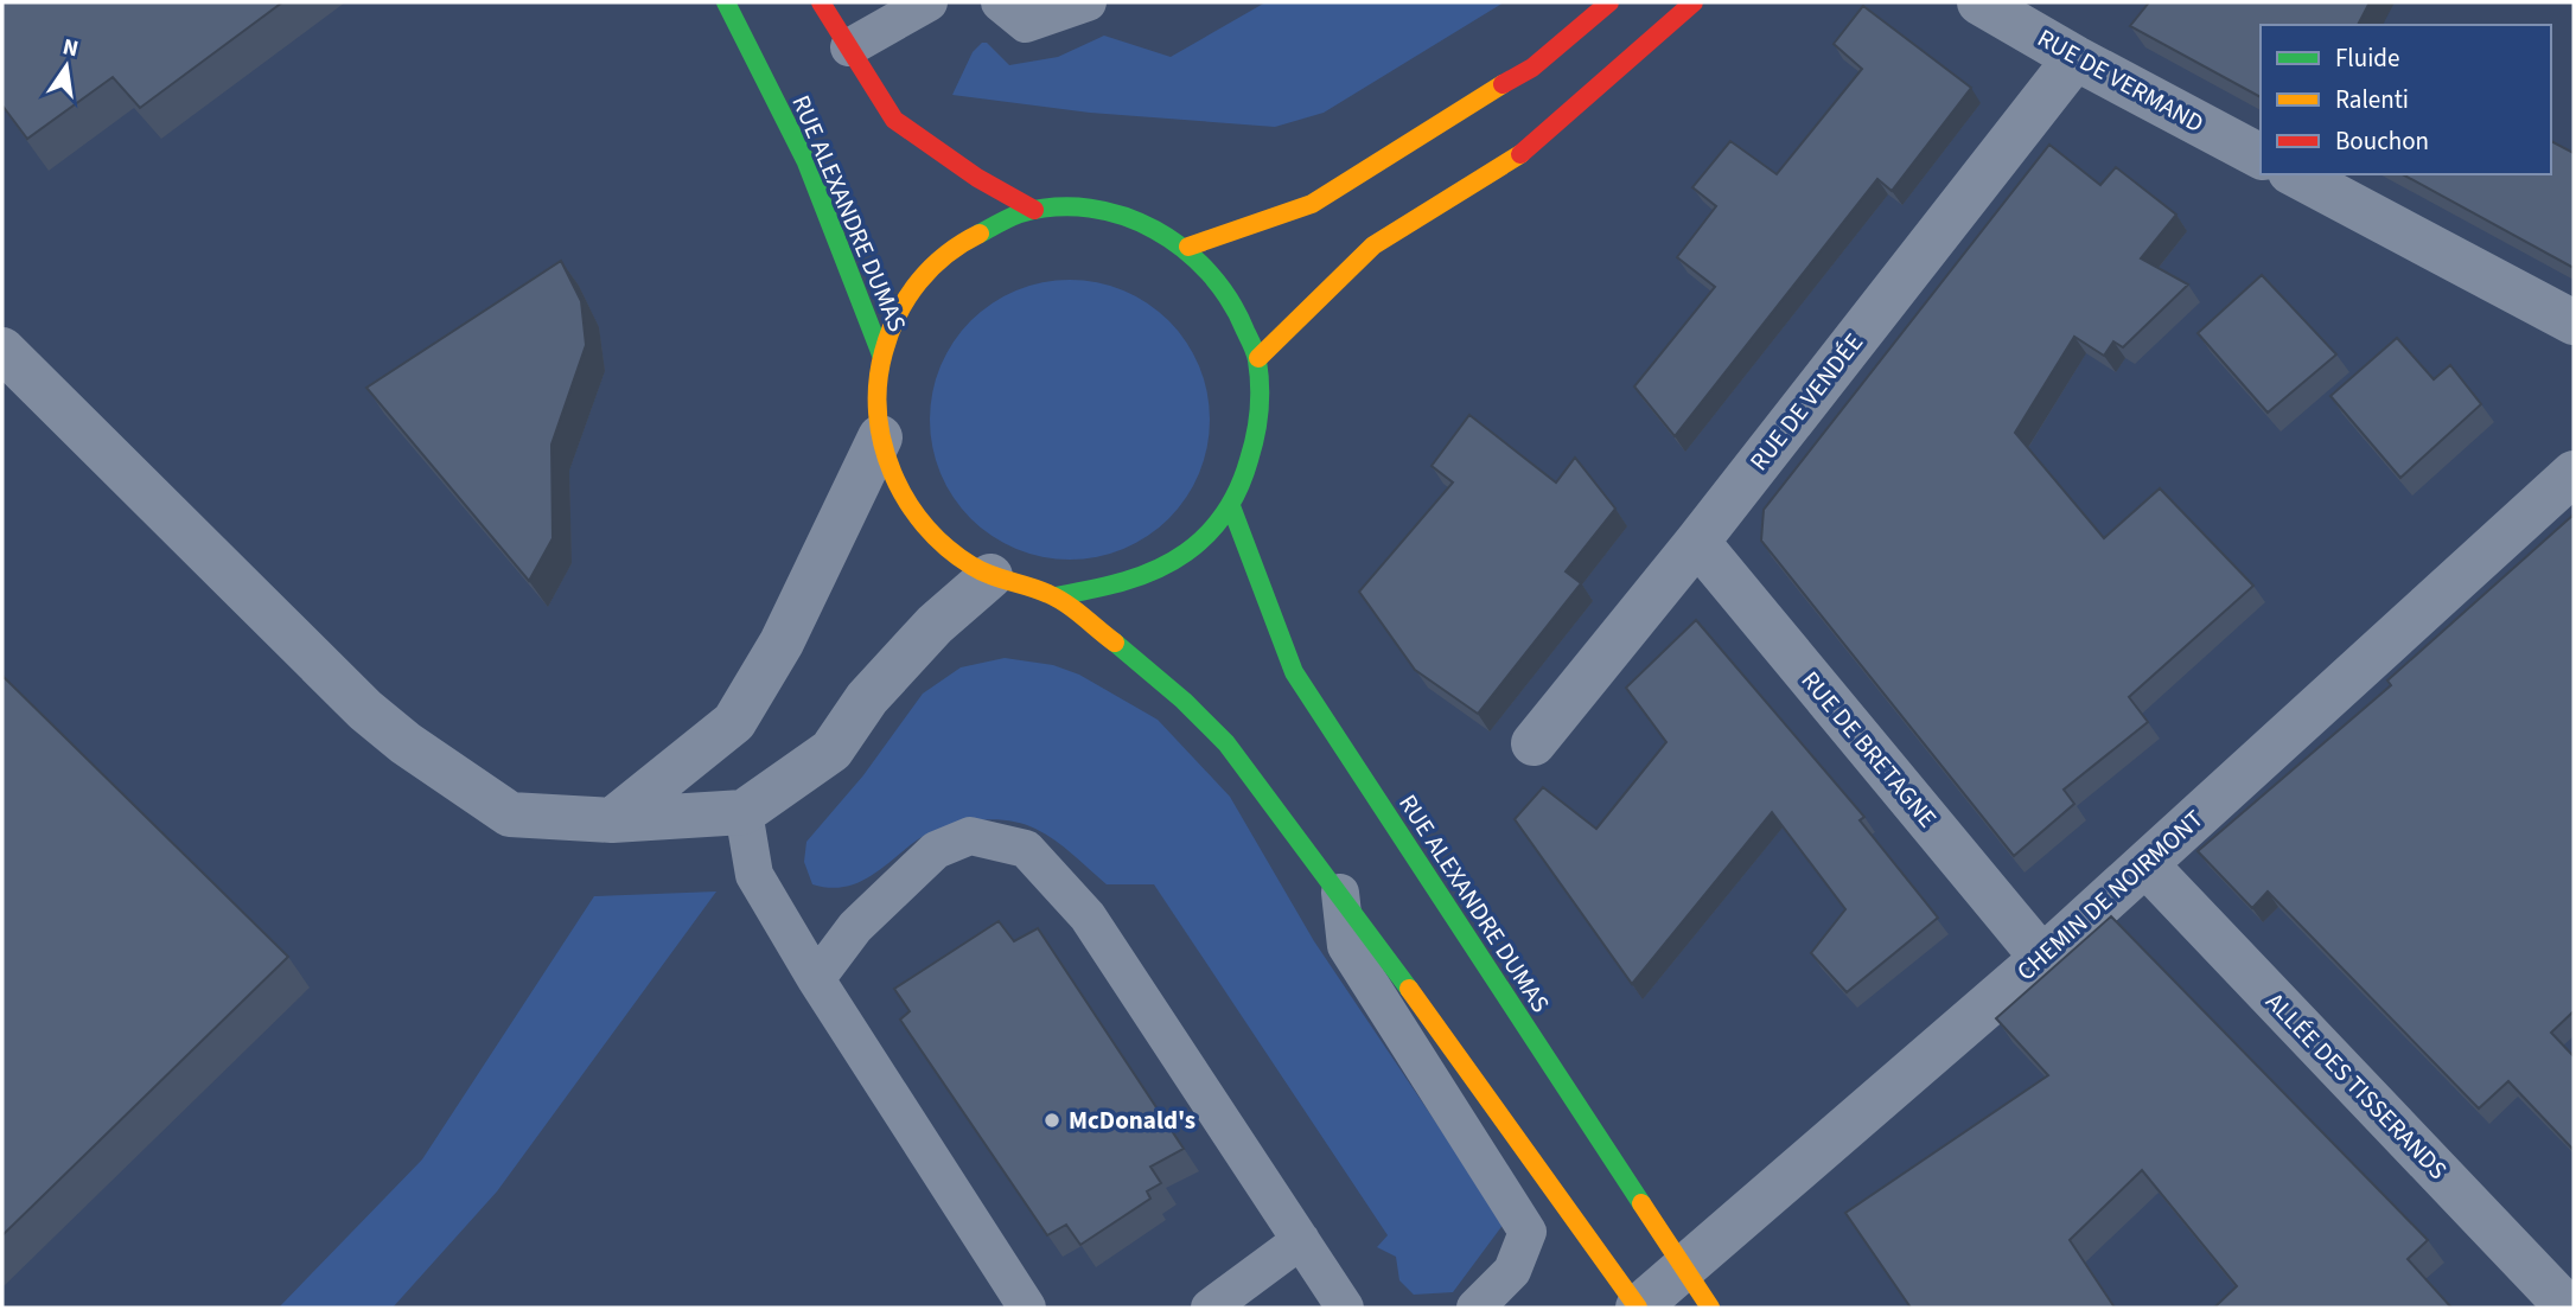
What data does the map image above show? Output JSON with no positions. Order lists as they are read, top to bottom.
{
  "streets": {
    "main road": ["RUE ALEXANDRE DUMAS"],
    "street": [
      "RUE DE VERMAND",
      "RUE DE VENDÉE",
      "RUE DE BRETAGNE",
      "CHEMIN DE NOIRMONT",
      "ALLÉE DES TISSERANDS"
    ]
  },
  "crossings": [
    ["RUE DE VERMAND", "RUE DE VENDÉE"],
    ["RUE ALEXANDRE DUMAS", "CHEMIN DE NOIRMONT"],
    ["RUE DE VENDÉE", "RUE DE BRETAGNE"],
    ["RUE DE BRETAGNE", "CHEMIN DE NOIRMONT"],
    ["CHEMIN DE NOIRMONT", "ALLÉE DES TISSERANDS"]
  ],
  "places": ["McDonald's"],
  "legend": ["Fluide", "Ralenti", "Bouchon"],
  "north": "top"
}
